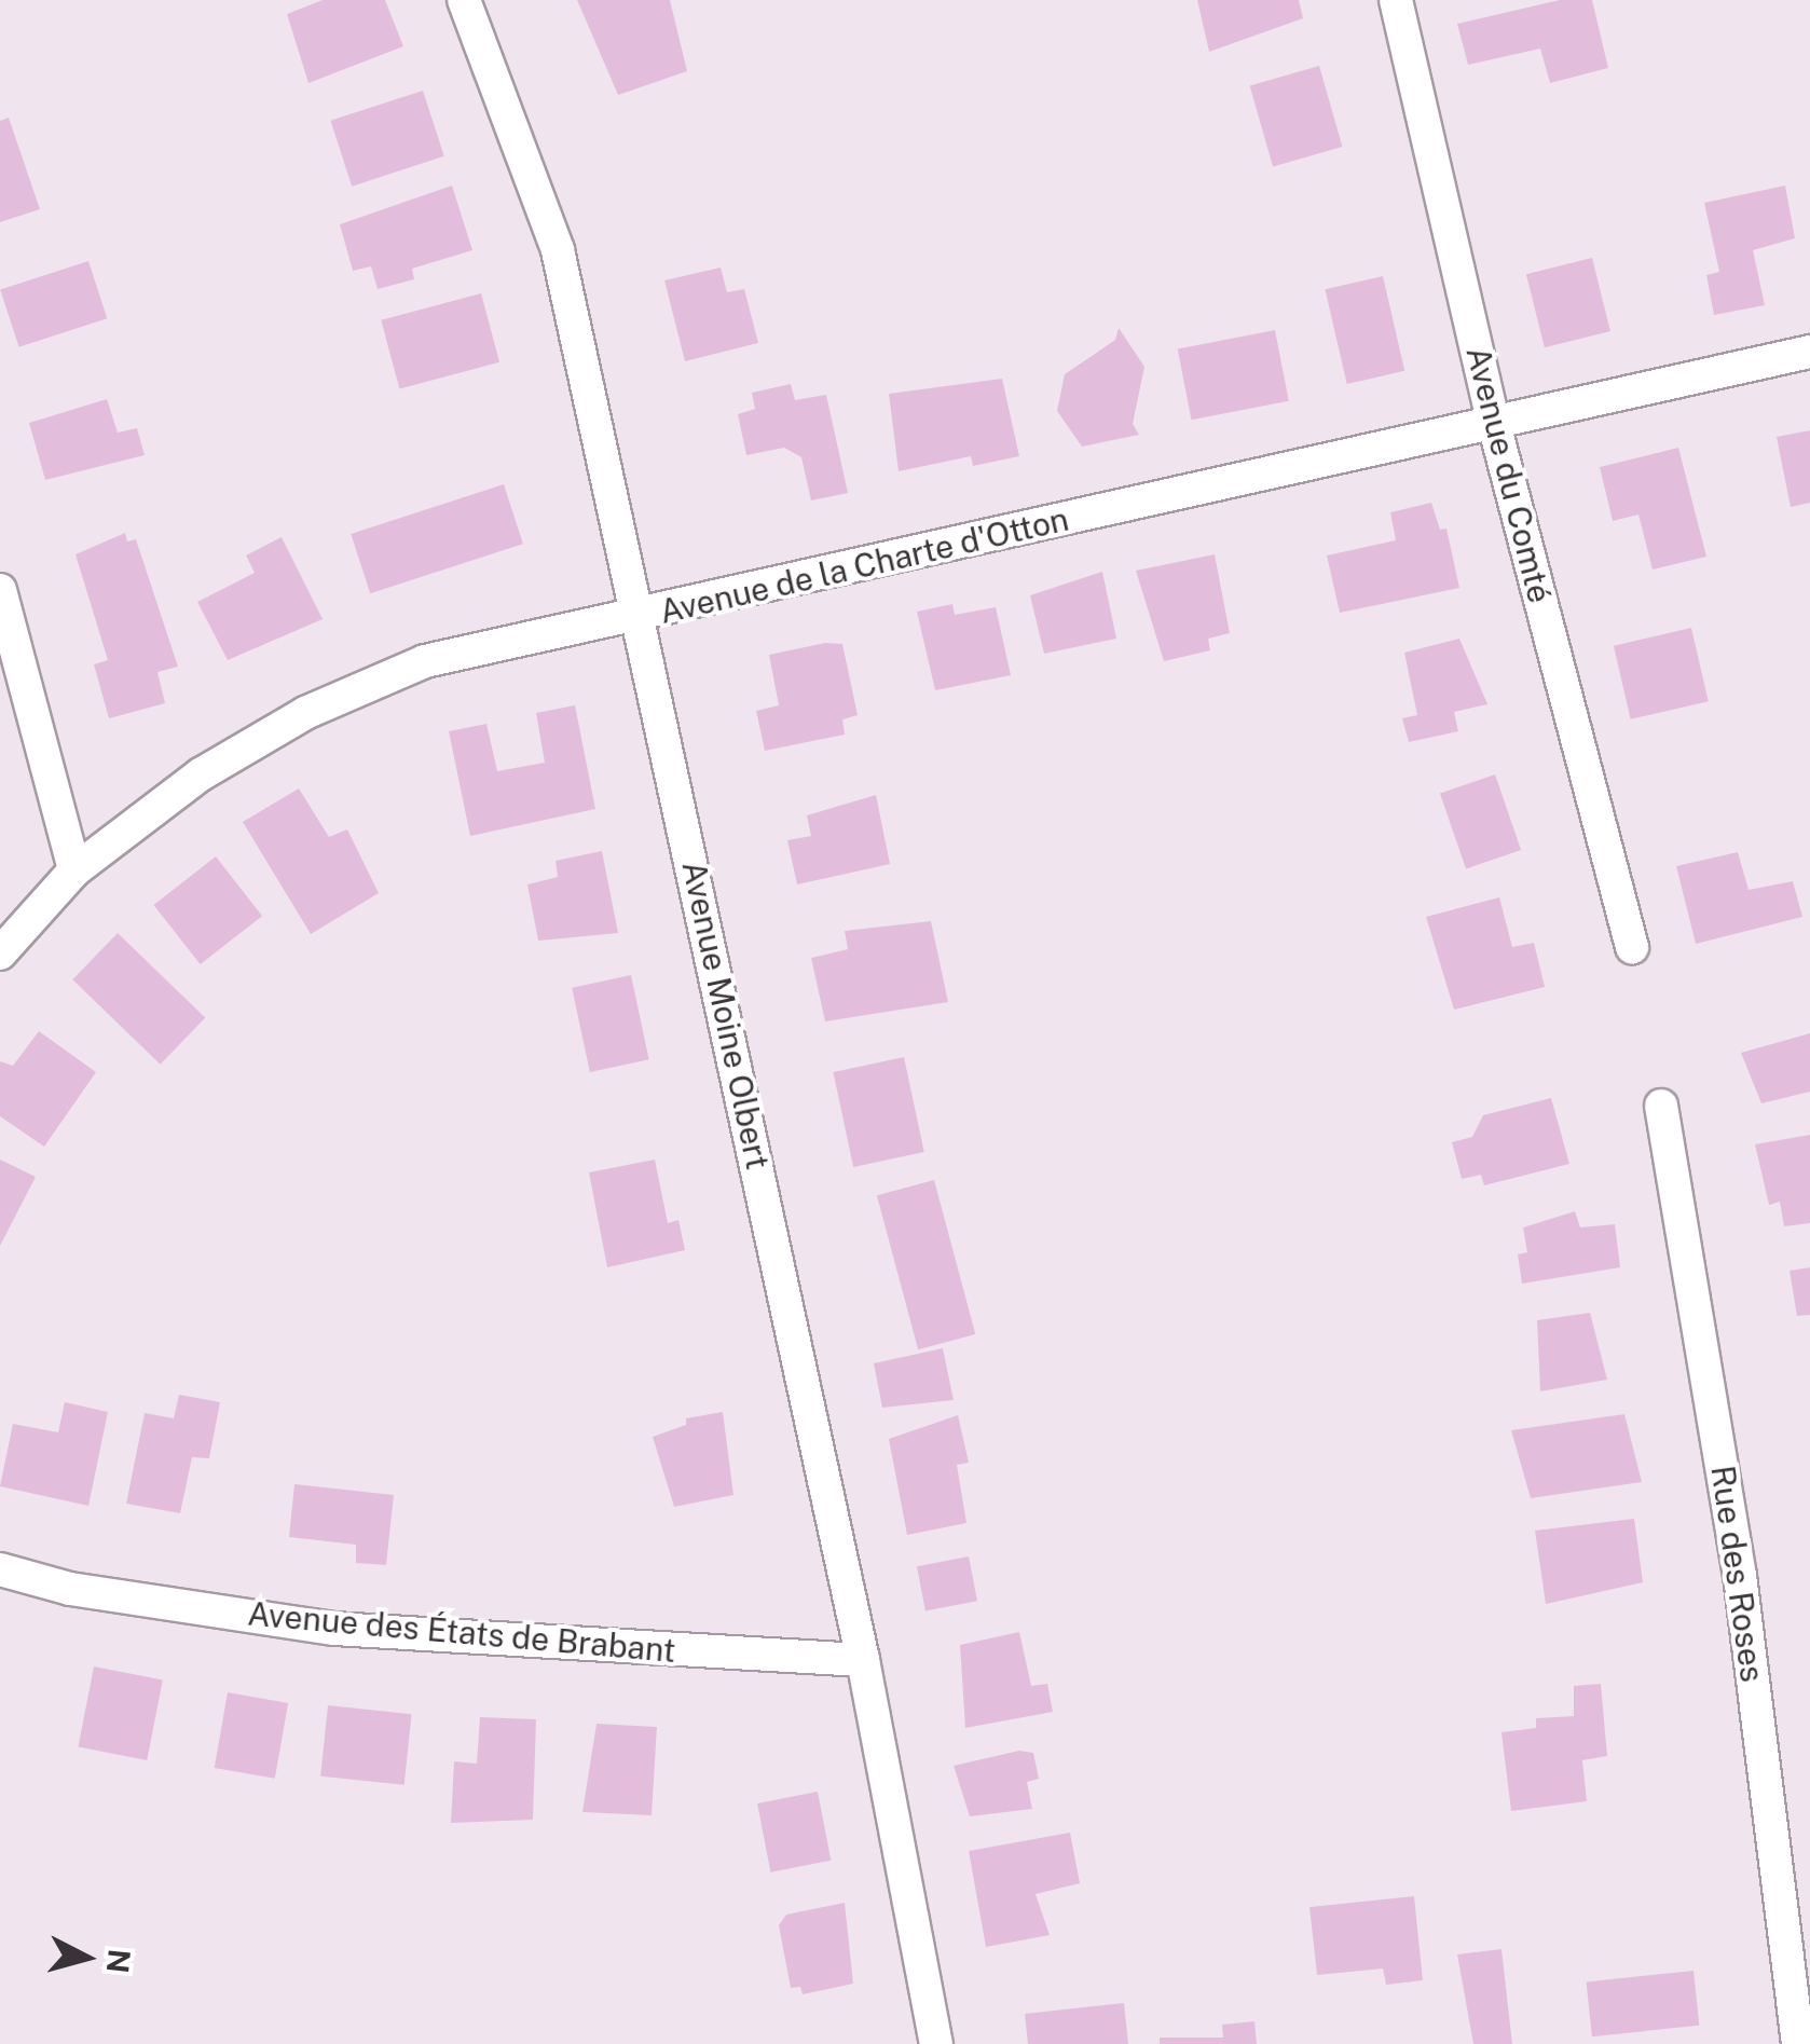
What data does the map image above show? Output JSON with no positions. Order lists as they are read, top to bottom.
{
  "streets": {
    "street": [
      "Avenue du Comté",
      "Avenue de la Charte d'Otton",
      "Avenue Moine Olbert",
      "Rue des Roses",
      "Avenue des États de Brabant"
    ]
  },
  "crossings": [
    ["Avenue du Comté", "Avenue de la Charte d'Otton"],
    ["Avenue de la Charte d'Otton", "Avenue Moine Olbert"],
    ["Avenue Moine Olbert", "Avenue des États de Brabant"]
  ],
  "north": "right"
}
